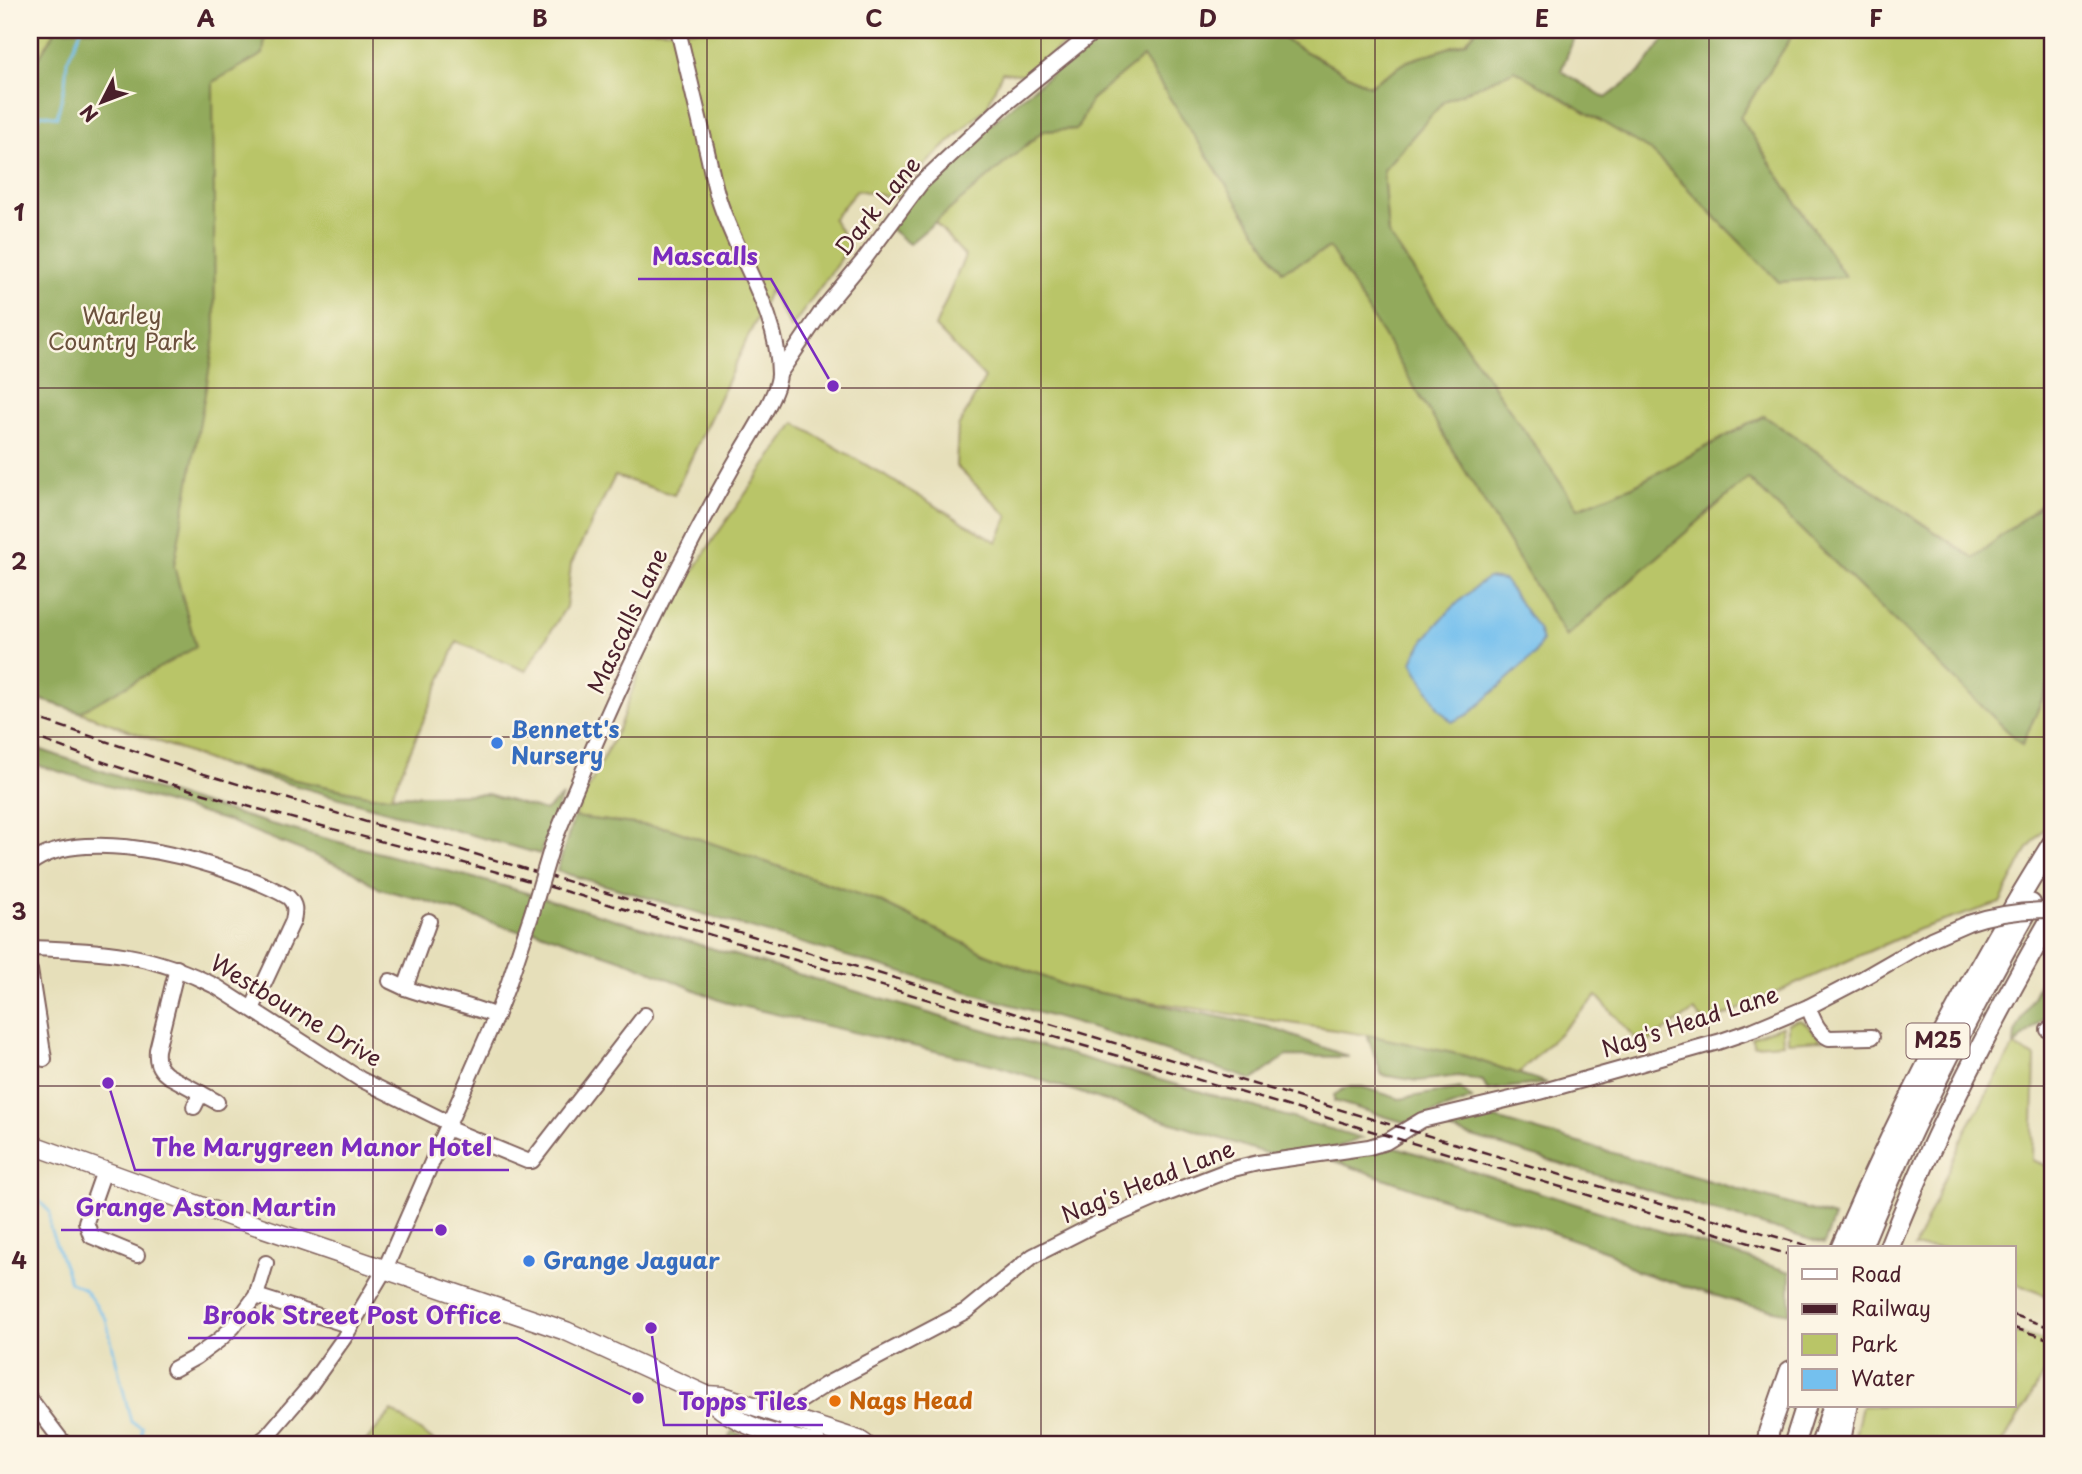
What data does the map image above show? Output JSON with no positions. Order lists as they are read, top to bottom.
{
  "streets": {
    "highway": ["M25"],
    "street": [
      "Dark Lane",
      "Mascalls Lane",
      "Westbourne Drive",
      "Nag's Head Lane"
    ]
  },
  "crossings": [
    ["Dark Lane", "Mascalls Lane"],
    ["Mascalls Lane", "Westbourne Drive"]
  ],
  "parks": ["Warley Country Park"],
  "places": [
    "Mascalls",
    "Bennett's Nursery",
    "The Marygreen Manor Hotel",
    "Grange Aston Martin",
    "Grange Jaguar",
    "Topps Tiles",
    "Brook Street Post Office",
    "Nags Head"
  ],
  "legend": [
    "Road",
    "Railway",
    "Park",
    "Water"
  ],
  "north": "bottom left",
  "grid": {
    "columns": [
      "A",
      "B",
      "C",
      "D",
      "E",
      "F"
    ],
    "rows": [
      "1",
      "2",
      "3",
      "4"
    ]
  }
}
